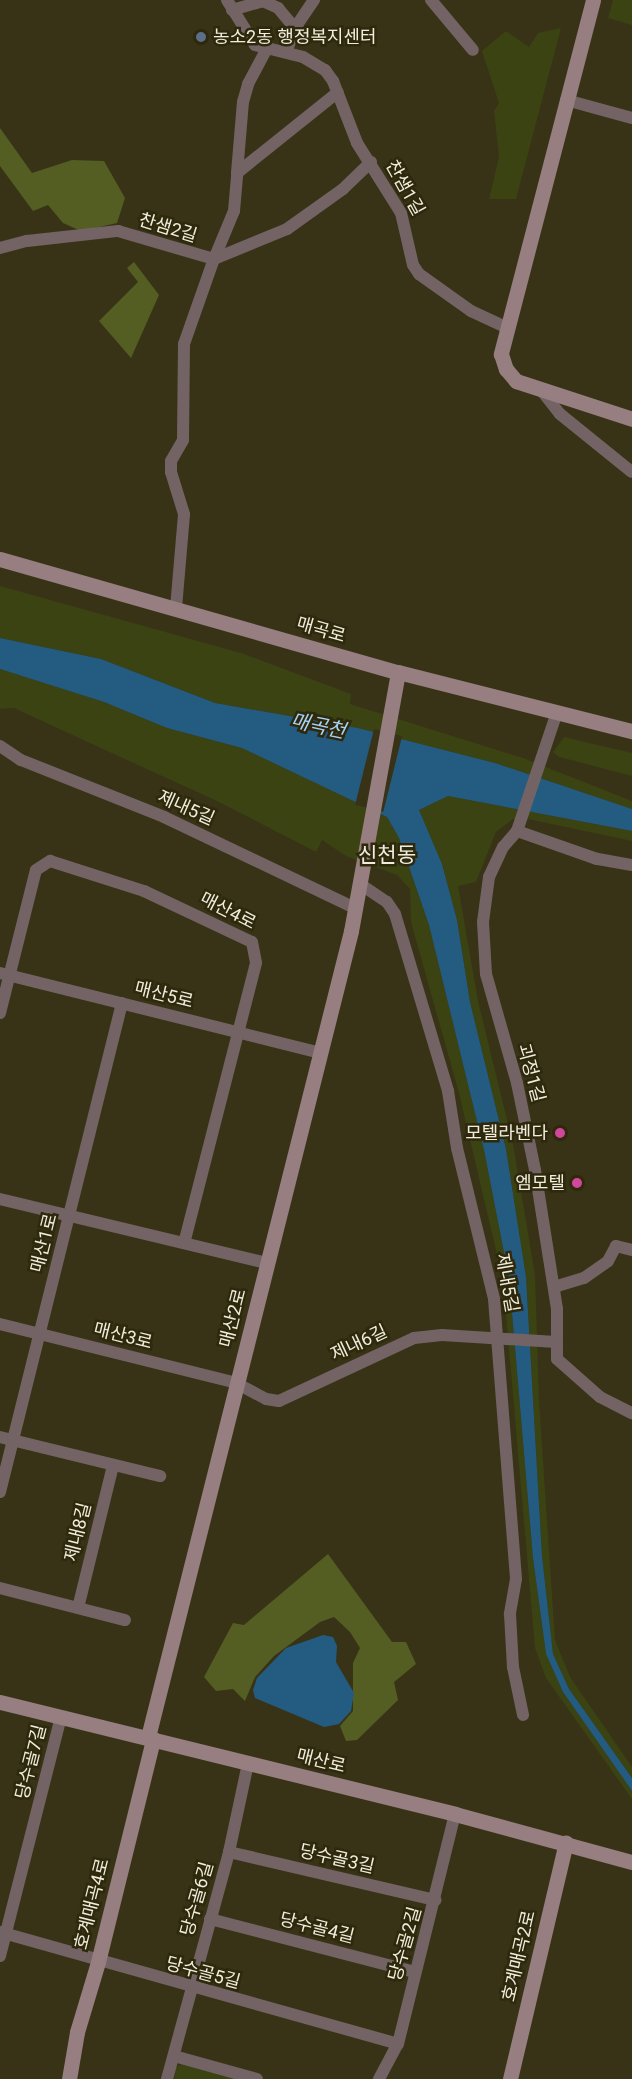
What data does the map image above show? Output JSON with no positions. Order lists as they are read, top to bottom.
{
  "streets": {
    "street": [
      "찬샘1길",
      "찬샘2길",
      "매곡로",
      "제내5길",
      "매산4로",
      "매산5로",
      "괴정1길",
      "매산1로",
      "매산2로",
      "매산3로",
      "제내6길",
      "제내8길",
      "매산로",
      "당수골7길",
      "당수골3길",
      "당수골6길",
      "호계매곡4로",
      "당수골4길",
      "당수골2길",
      "호계매곡2로",
      "당수골5길"
    ]
  },
  "crossings": [
    ["찬샘1길", "찬샘2길"],
    ["매곡로", "괴정1길"],
    ["매곡로", "매산2로"],
    ["제내5길", "매산2로"],
    ["제내5길", "제내6길"],
    ["매산4로", "매산5로"],
    ["매산5로", "매산1로"],
    ["매산5로", "매산2로"],
    ["괴정1길", "제내6길"],
    ["매산1로", "매산3로"],
    ["매산2로", "매산3로"],
    ["매산2로", "제내6길"],
    ["매산2로", "매산로"],
    ["매산2로", "호계매곡4로"],
    ["매산3로", "제내6길"],
    ["매산로", "당수골7길"],
    ["매산로", "당수골6길"],
    ["매산로", "호계매곡4로"],
    ["매산로", "당수골2길"],
    ["매산로", "호계매곡2로"],
    ["당수골7길", "당수골5길"],
    ["당수골3길", "당수골6길"],
    ["당수골3길", "당수골2길"],
    ["당수골6길", "당수골4길"],
    ["당수골6길", "당수골5길"],
    ["호계매곡4로", "당수골5길"],
    ["당수골4길", "당수골2길"],
    ["당수골2길", "당수골5길"]
  ],
  "districts": ["신천동"],
  "water": ["매곡천"],
  "places": ["농소2동 행정복지센터", "모텔라벤다", "엠모텔"]
}
